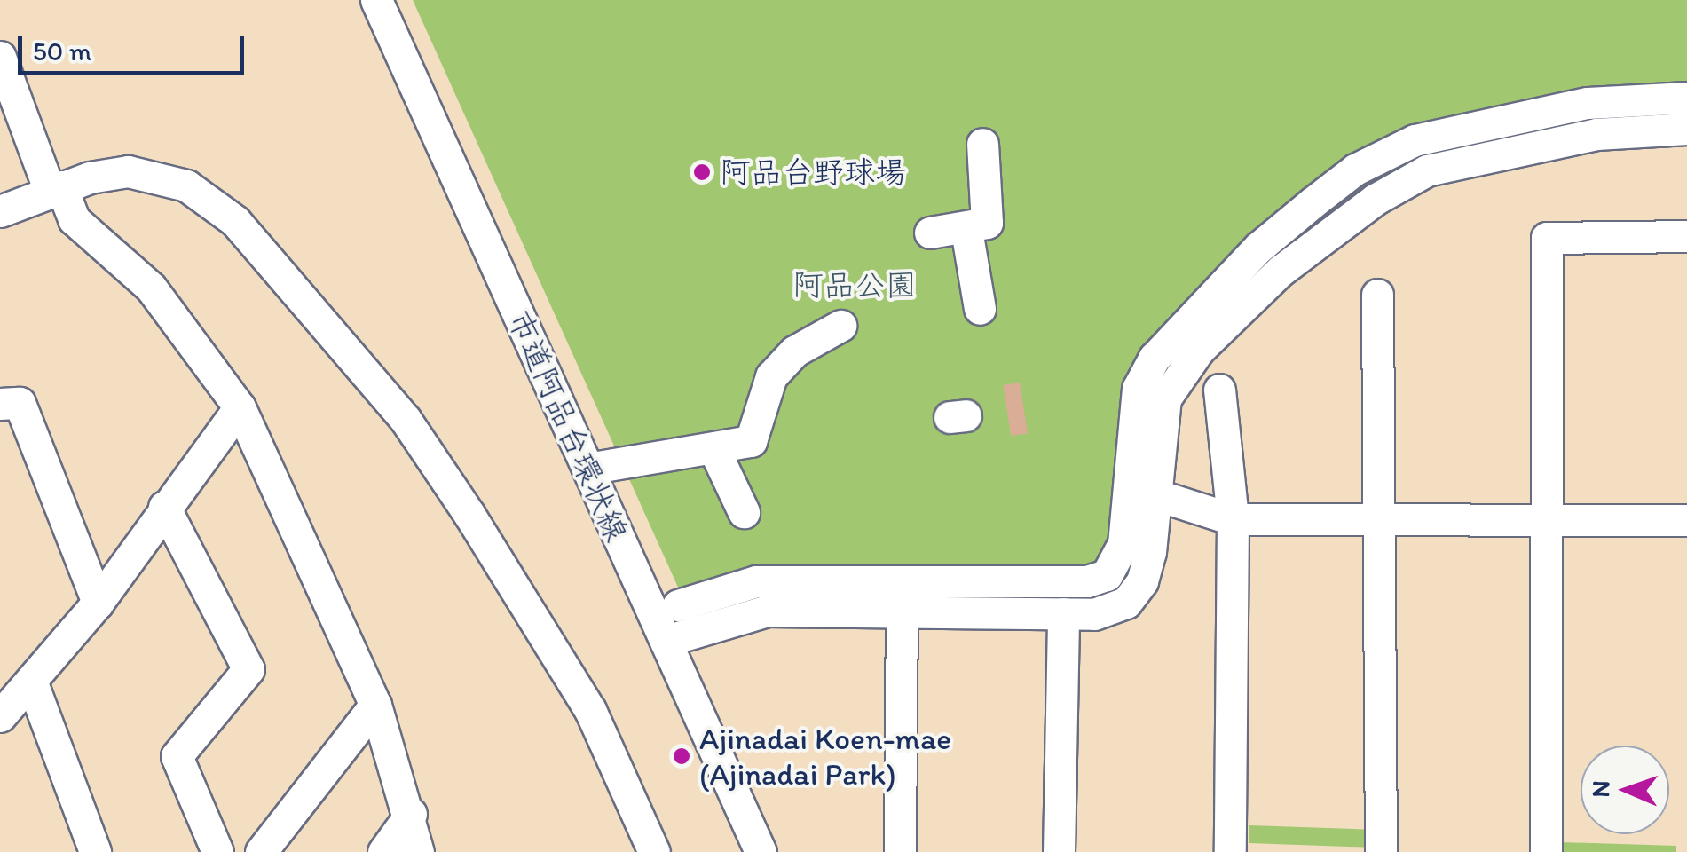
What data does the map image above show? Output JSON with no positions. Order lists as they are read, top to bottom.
{
  "streets": {
    "street": ["市道阿品台環状線"]
  },
  "parks": ["阿品公園"],
  "places": ["阿品台野球場", "Ajinadai Koen-mae (Ajinadai Park)"],
  "scale_bar": "50 m",
  "north": "left"
}
